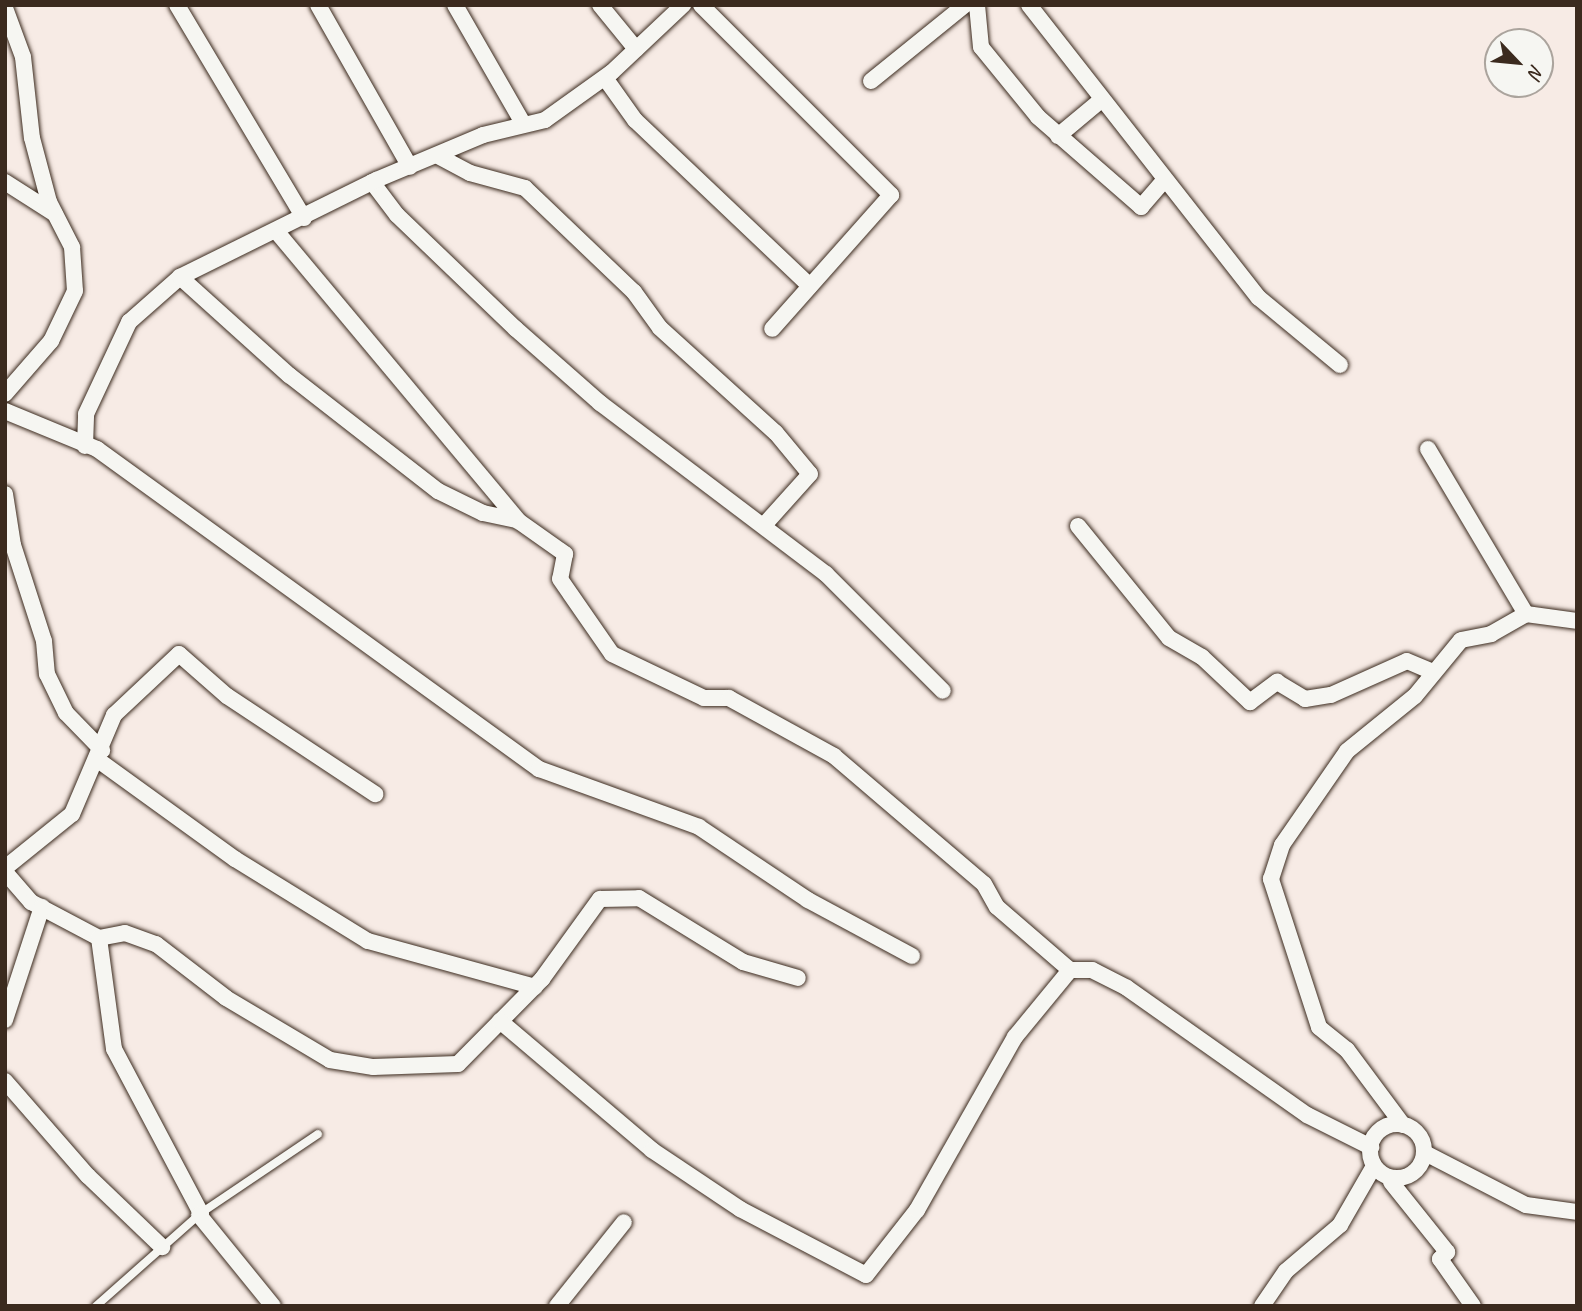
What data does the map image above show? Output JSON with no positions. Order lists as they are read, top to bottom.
{
  "north": "bottom right"
}
